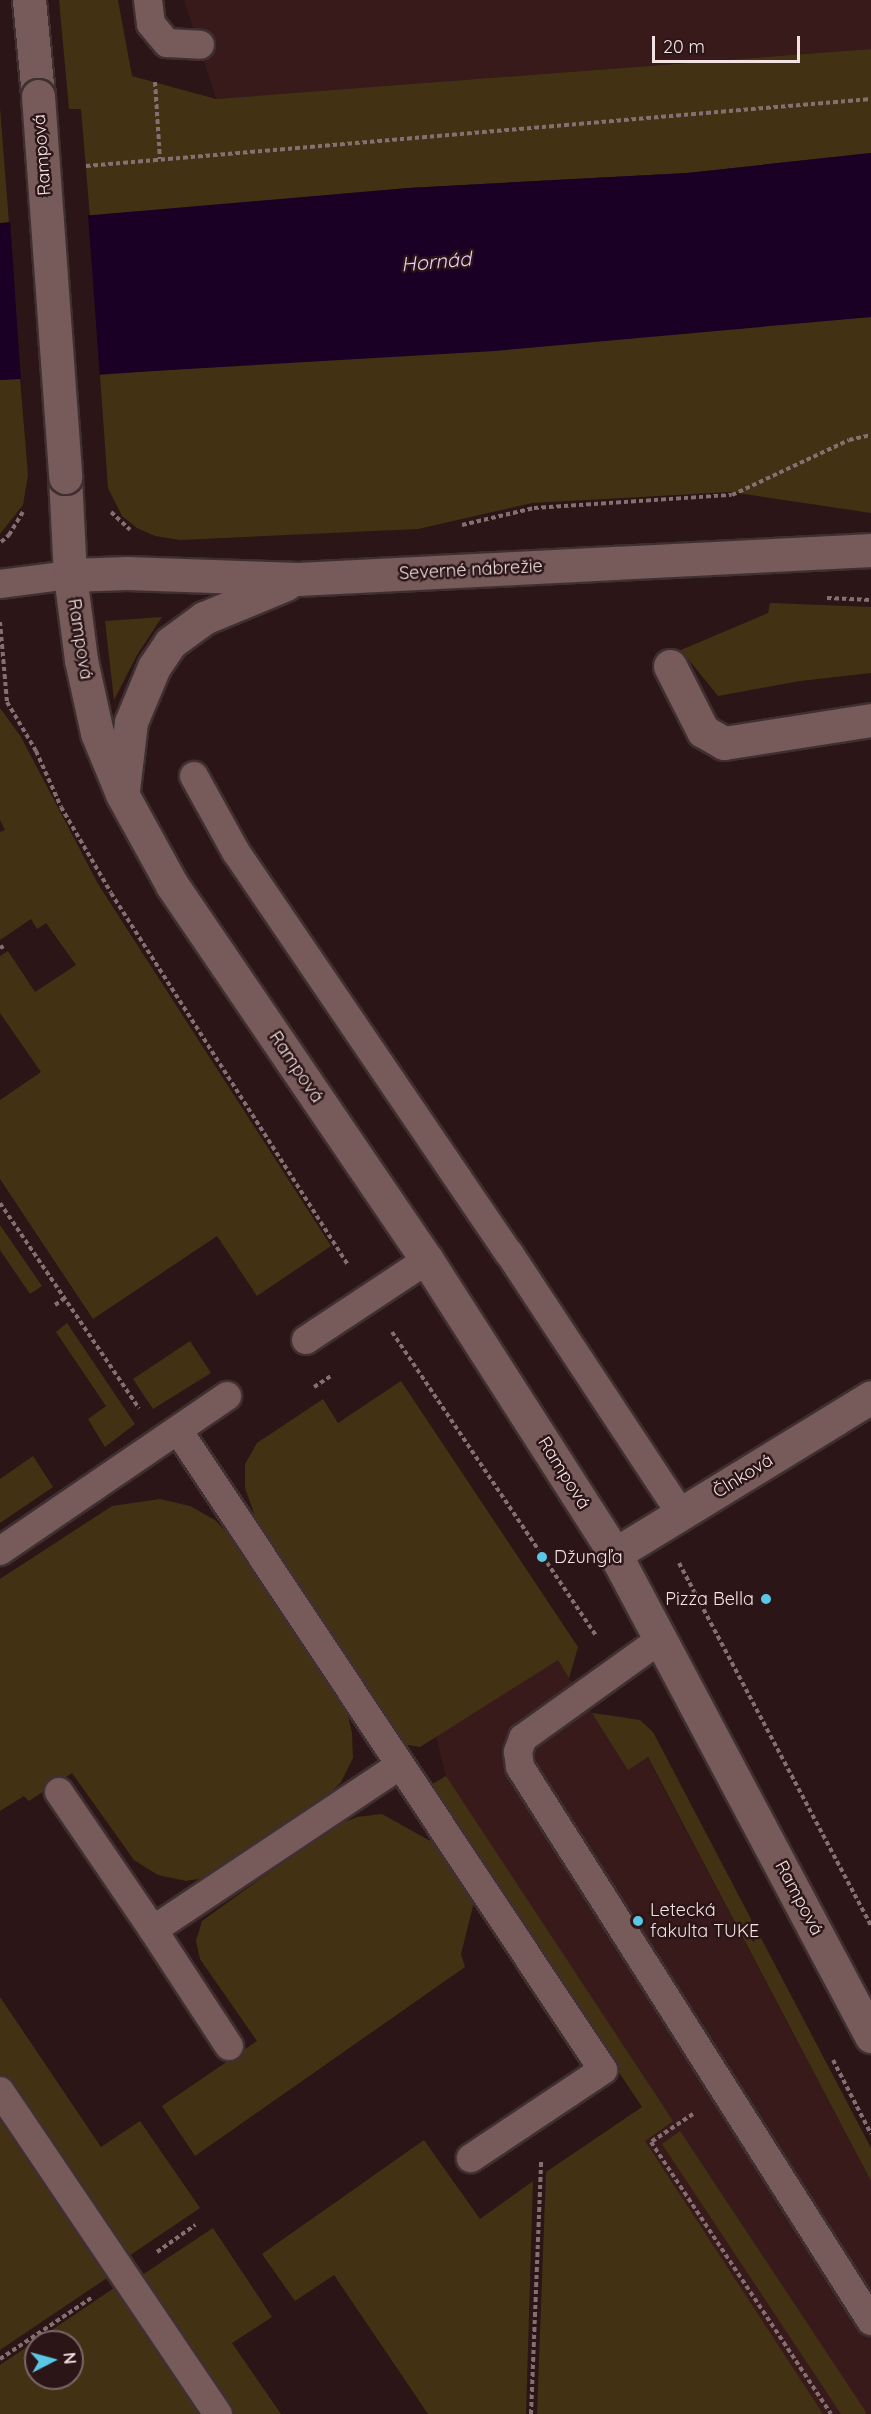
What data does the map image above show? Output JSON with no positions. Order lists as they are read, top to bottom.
{
  "streets": {
    "street": ["Rampová", "Severné nábrežie", "Člnková"]
  },
  "crossings": [
    ["Rampová", "Severné nábrežie"],
    ["Rampová", "Člnková"]
  ],
  "water": ["Hornád"],
  "places": ["Džungľa", "Pizza Bella", "Letecká fakulta TUKE"],
  "scale_bar": "20 m",
  "north": "right"
}
